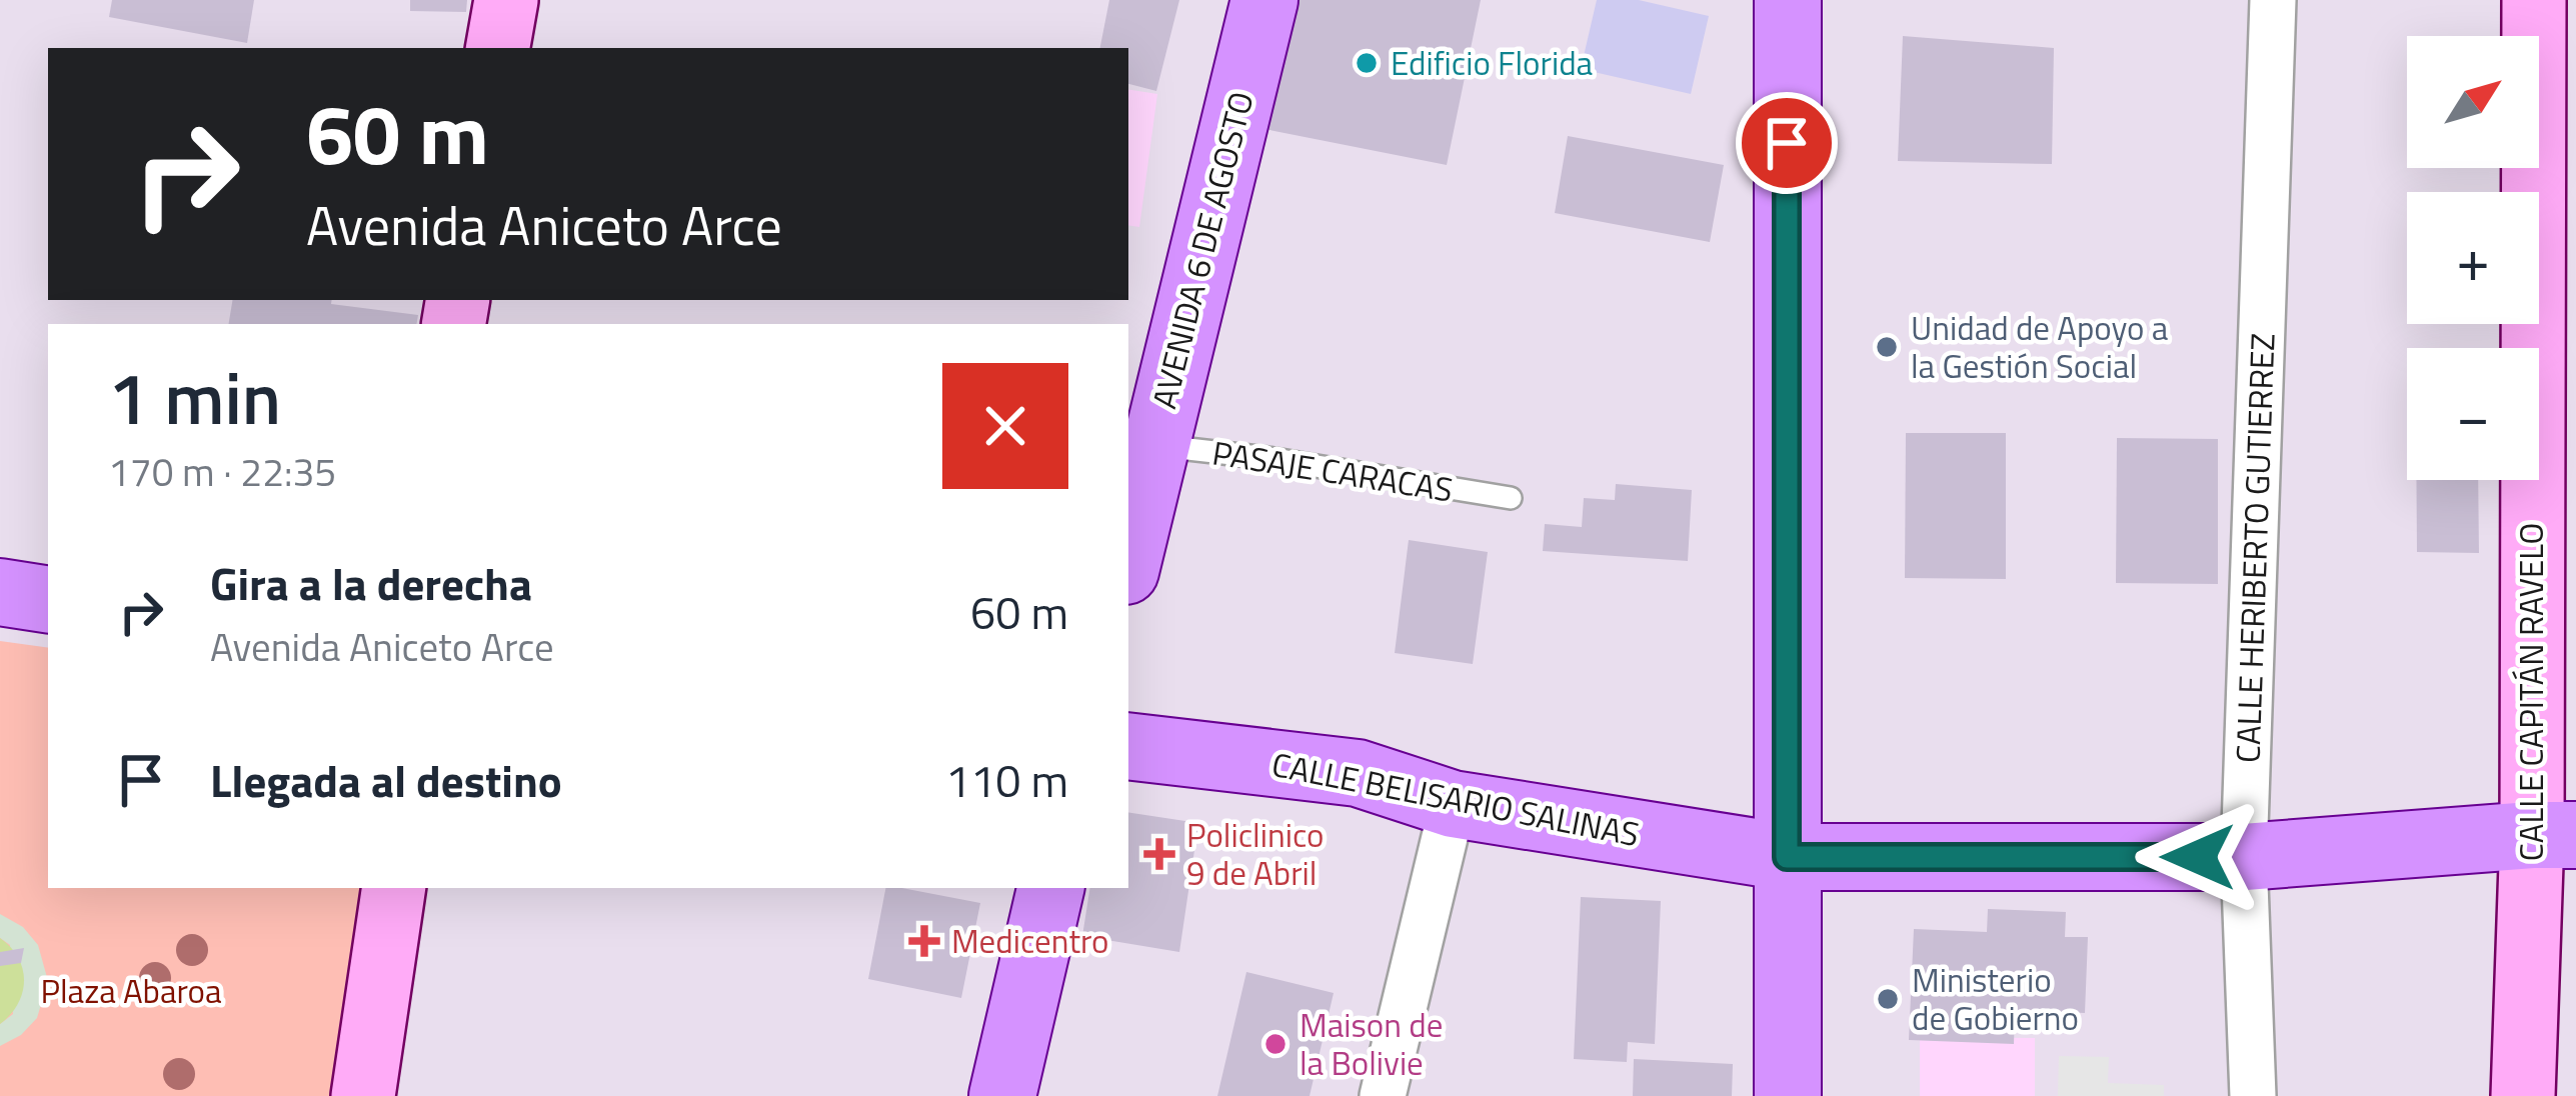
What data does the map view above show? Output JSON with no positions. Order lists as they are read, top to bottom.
{
  "streets": {
    "main road": ["AVENIDA 6 DE AGOSTO", "CALLE BELISARIO SALINAS"],
    "street": ["CALLE HERIBERTO GUTIERREZ", "CALLE CAPITÁN RAVELO"],
    "lane": ["PASAJE CARACAS"]
  },
  "crossings": [
    ["AVENIDA 6 DE AGOSTO", "PASAJE CARACAS"],
    ["CALLE HERIBERTO GUTIERREZ", "CALLE BELISARIO SALINAS"],
    ["CALLE CAPITÁN RAVELO", "CALLE BELISARIO SALINAS"]
  ],
  "parks": ["Plaza Abaroa"],
  "places": {
    "other": [
      "Edificio Florida",
      "Unidad de Apoyo a la Gestión Social",
      "Ministerio de Gobierno",
      "Maison de la Bolivie"
    ],
    "health": ["Policlinico 9 de Abril", "Medicentro"]
  },
  "north": "top right",
  "page": {
    "map_buttons": ["+", "−"],
    "turn": ["60 m", "Avenida Aniceto Arce"],
    "heading": ["1 min", "170 m · 22:35"],
    "list": [
      {
        "name": "Gira a la derecha",
        "note": "Avenida Aniceto Arce",
        "value": "60 m"
      },
      {
        "name": "Llegada al destino",
        "value": "110 m"
      }
    ]
  }
}
